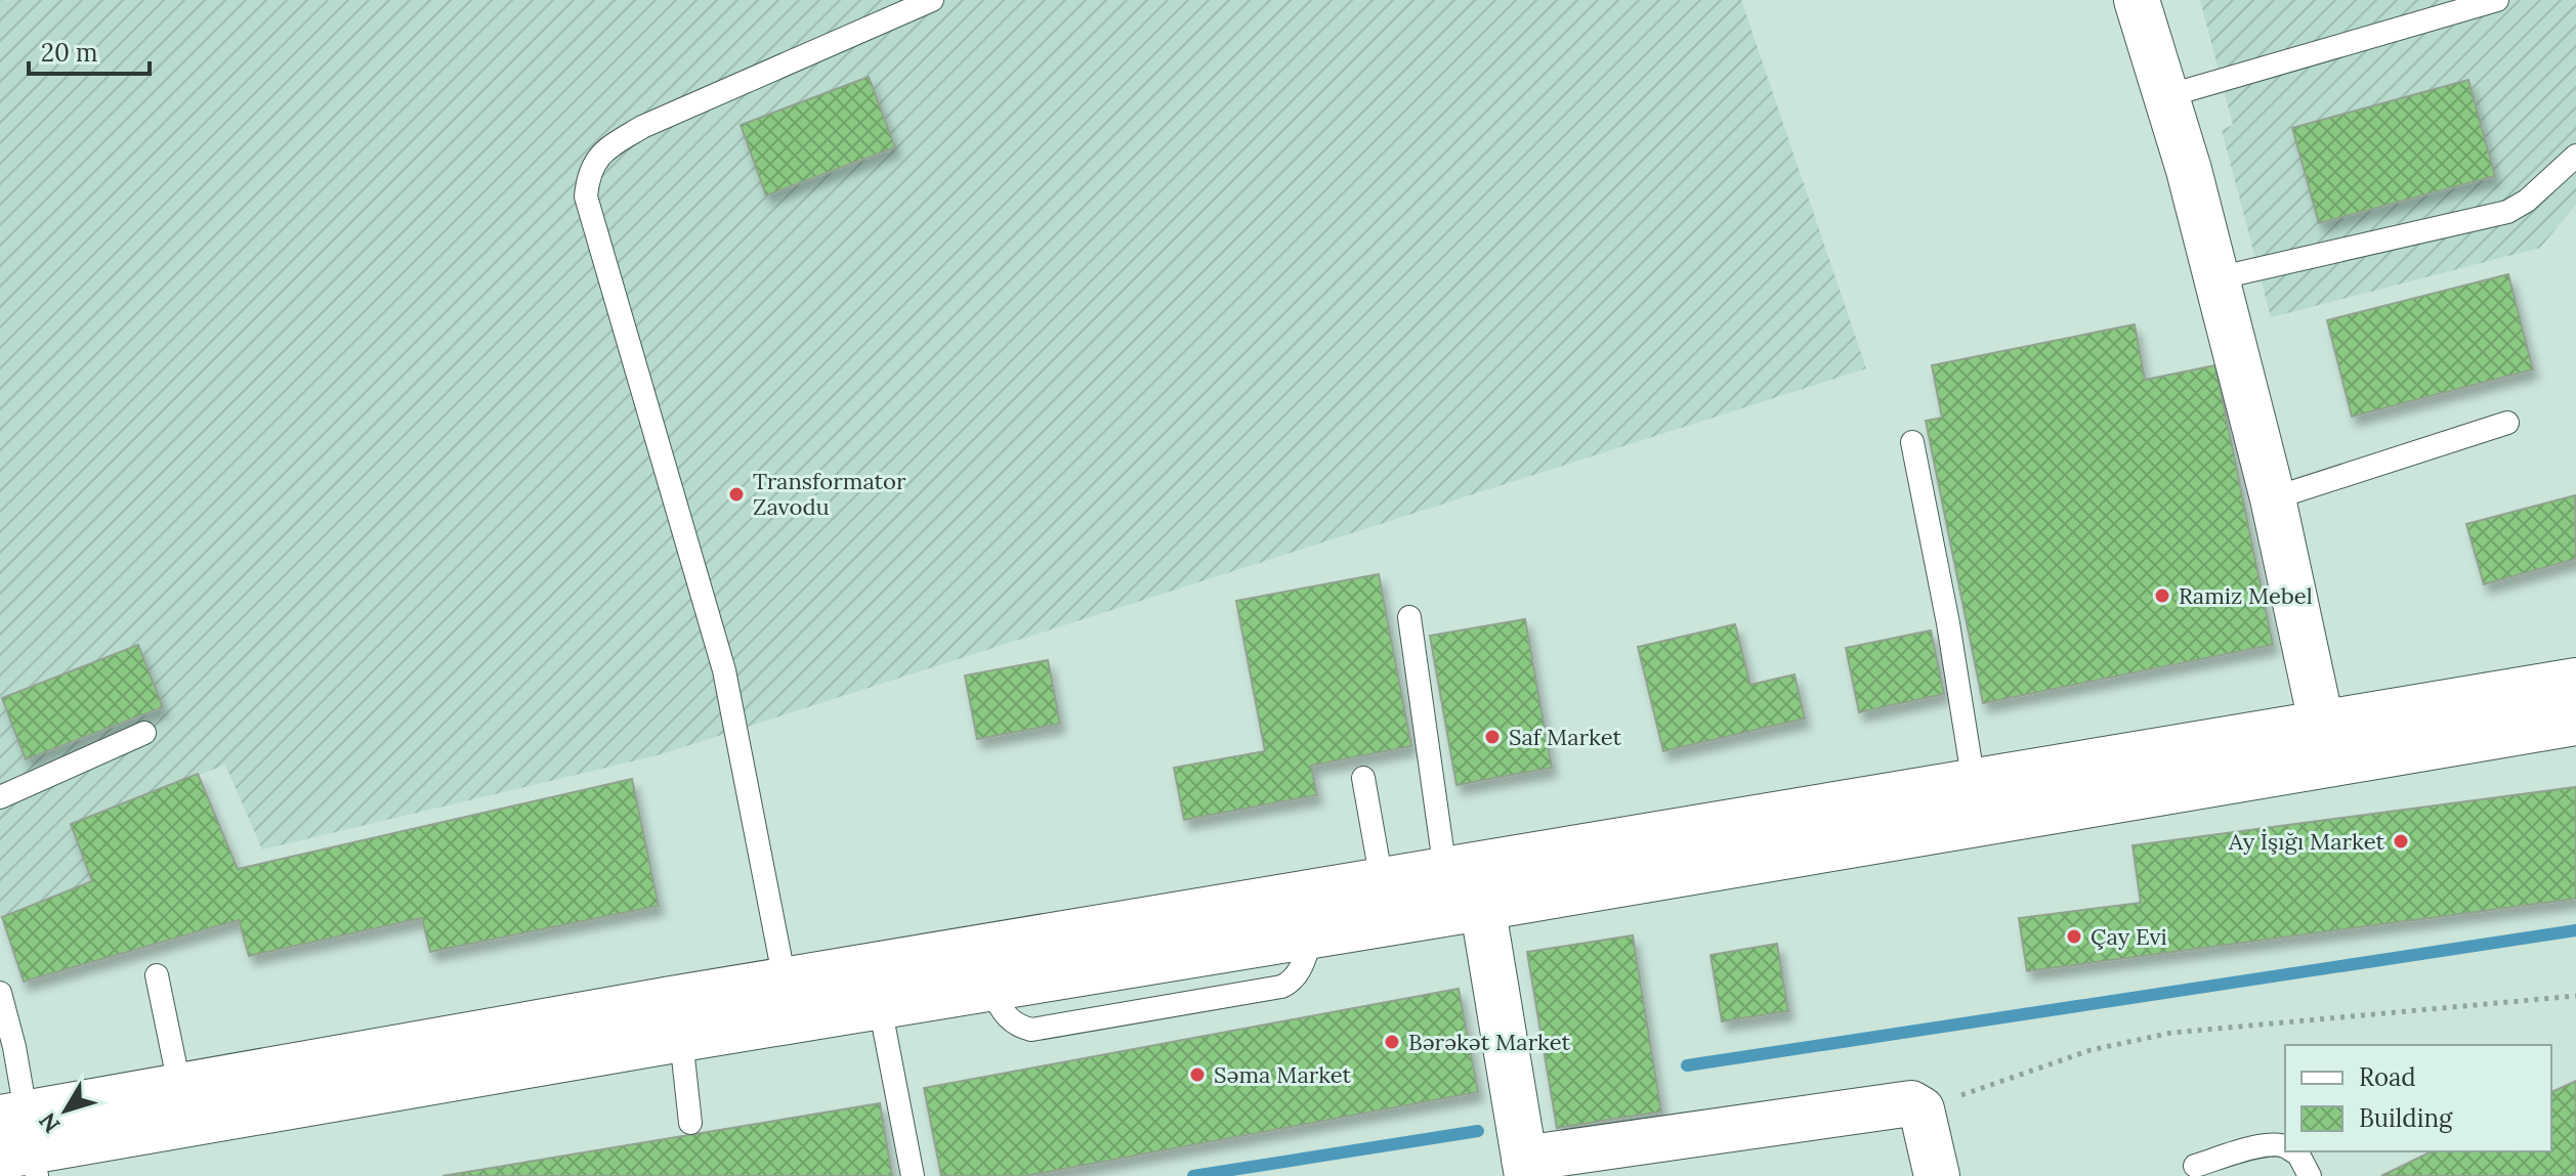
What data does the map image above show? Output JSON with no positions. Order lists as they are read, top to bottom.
{
  "places": [
    "Transformator Zavodu",
    "Ramiz Mebel",
    "Saf Market",
    "Ay İşığı Market",
    "Çay Evi",
    "Bərəkət Market",
    "Səma Market"
  ],
  "legend": ["Road", "Building"],
  "scale_bar": "20 m",
  "north": "bottom left"
}
